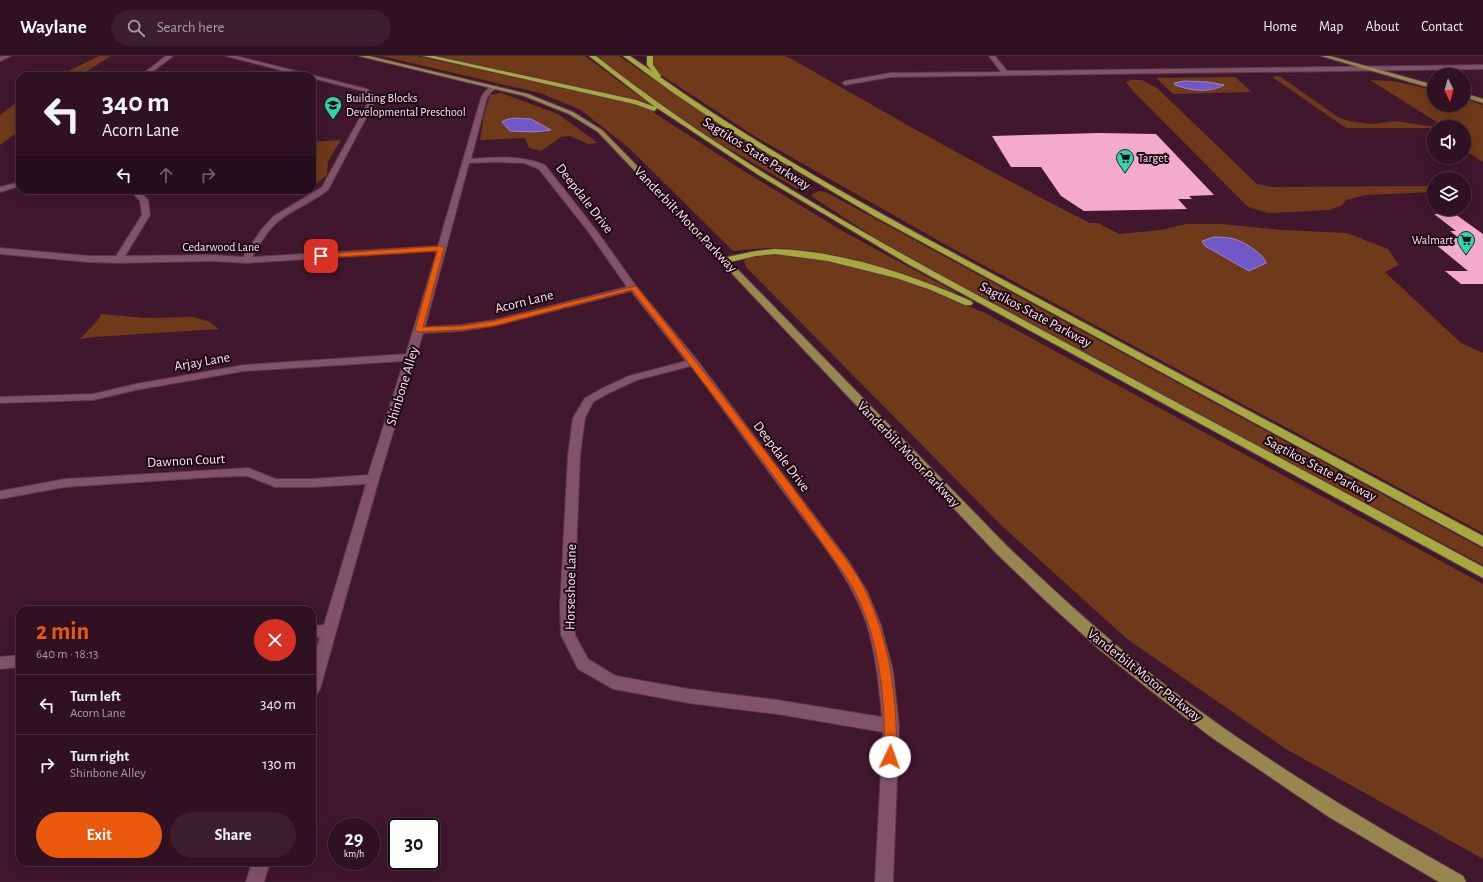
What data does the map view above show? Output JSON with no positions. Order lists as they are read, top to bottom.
{
  "streets": {
    "highway": ["Sagtikos State Parkway"],
    "main road": ["Vanderbilt Motor Parkway"],
    "street": [
      "Deepdale Drive",
      "Cedarwood Lane",
      "Acorn Lane",
      "Arjay Lane",
      "Shinbone Alley",
      "Dawnon Court",
      "Horseshoe Lane"
    ]
  },
  "crossings": [
    ["Deepdale Drive", "Acorn Lane"],
    ["Deepdale Drive", "Shinbone Alley"],
    ["Deepdale Drive", "Horseshoe Lane"],
    ["Vanderbilt Motor Parkway", "Shinbone Alley"],
    ["Cedarwood Lane", "Shinbone Alley"],
    ["Acorn Lane", "Shinbone Alley"],
    ["Arjay Lane", "Shinbone Alley"],
    ["Shinbone Alley", "Dawnon Court"]
  ],
  "places": {
    "school or university": ["Building Blocks Developmental Preschool"],
    "supermarket": ["Target", "Walmart"]
  },
  "north": "bottom",
  "page": {
    "header": "Waylane",
    "search": "Search here",
    "nav": [
      "Home",
      "Map",
      "About",
      "Contact"
    ],
    "turn": ["340 m", "Acorn Lane"],
    "heading": ["2 min", "640 m · 18:13"],
    "list": [
      {
        "name": "Turn left",
        "note": "Acorn Lane",
        "value": "340 m"
      },
      {
        "name": "Turn right",
        "note": "Shinbone Alley",
        "value": "130 m"
      }
    ],
    "buttons": ["Exit", "Share"],
    "speed": "29 km/h",
    "limit": "30"
  }
}
